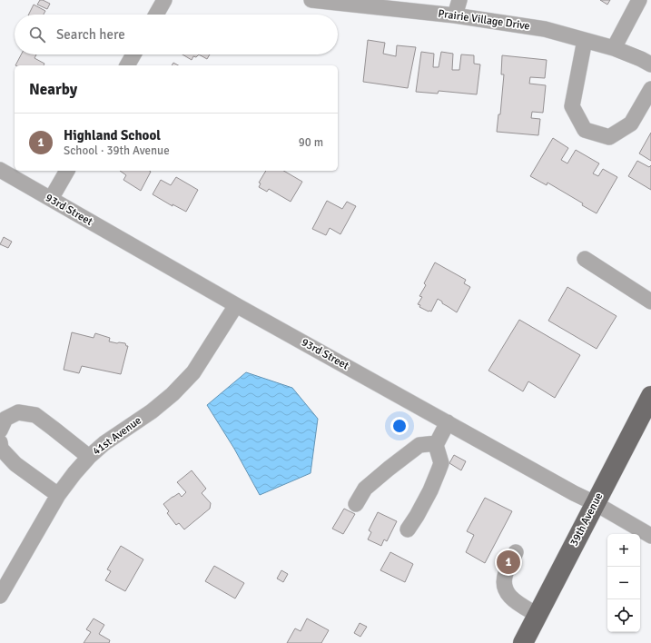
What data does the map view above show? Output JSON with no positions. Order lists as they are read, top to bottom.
{
  "streets": {
    "main road": ["39th Avenue"],
    "street": ["Prairie Village Drive", "93rd Street", "41st Avenue"]
  },
  "crossings": [
    ["93rd Street", "41st Avenue"],
    ["93rd Street", "39th Avenue"]
  ],
  "page": {
    "search": "Search here",
    "heading": "Nearby",
    "list": [
      {
        "mark": "1",
        "name": "Highland School",
        "note": "School · 39th Avenue",
        "value": "90 m"
      }
    ],
    "map_buttons": ["+", "−"],
    "pins": "1"
  }
}
